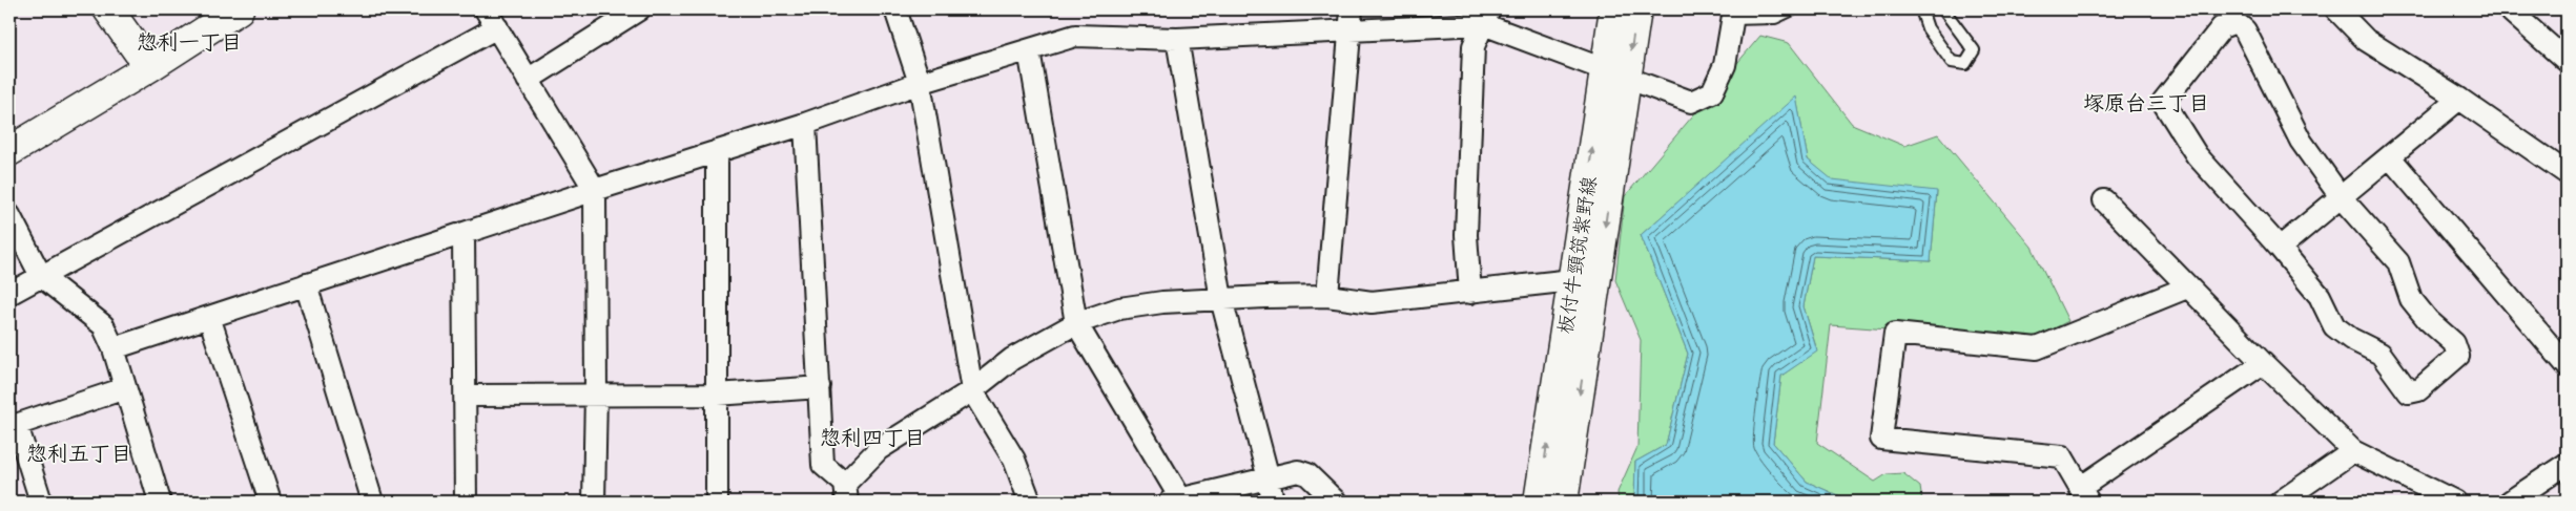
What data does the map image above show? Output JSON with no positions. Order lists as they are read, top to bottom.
{
  "streets": {
    "main road": ["板付牛頸筑紫野線"]
  },
  "districts": [
    "惣利一丁目",
    "塚原台三丁目",
    "惣利四丁目",
    "惣利五丁目"
  ]
}
